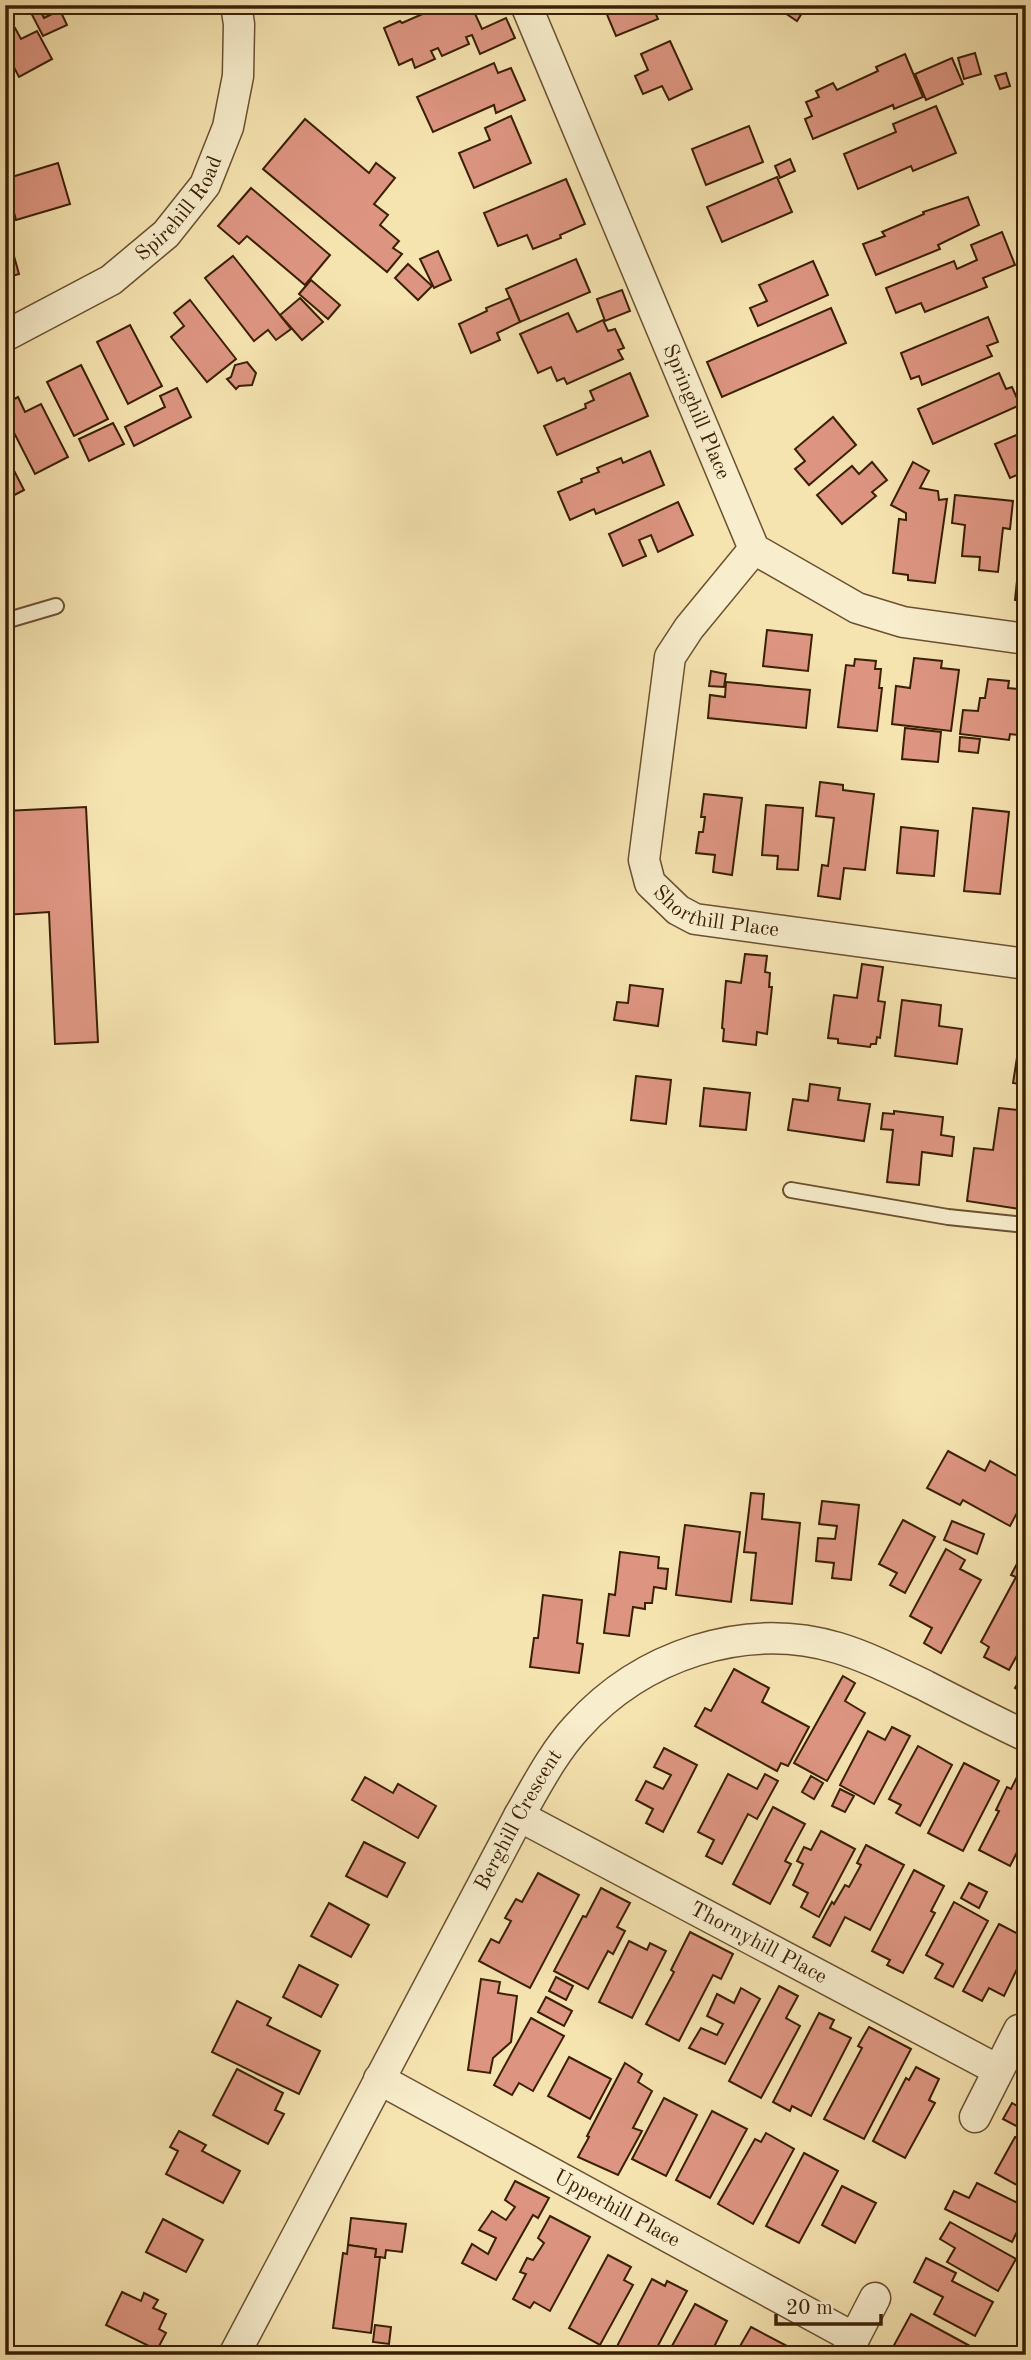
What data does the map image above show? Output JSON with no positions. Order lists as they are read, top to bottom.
{
  "streets": {
    "street": [
      "Spirehill Road",
      "Springhill Place",
      "Shorthill Place",
      "Berghill Crescent",
      "Thornyhill Place",
      "Upperhill Place"
    ]
  },
  "crossings": [
    ["Springhill Place", "Shorthill Place"],
    ["Berghill Crescent", "Thornyhill Place"],
    ["Berghill Crescent", "Upperhill Place"]
  ],
  "scale_bar": "20 m"
}
